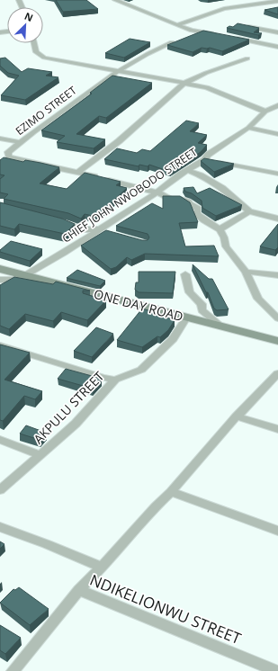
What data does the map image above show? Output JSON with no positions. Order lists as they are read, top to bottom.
{
  "streets": {
    "main road": ["ONE DAY ROAD"],
    "street": [
      "EZIMO STREET",
      "CHIEF JOHN NWOBODO STREET",
      "AKPULU STREET",
      "NDIKELIONWU STREET"
    ]
  },
  "crossings": [
    ["EZIMO STREET", "CHIEF JOHN NWOBODO STREET"],
    ["CHIEF JOHN NWOBODO STREET", "ONE DAY ROAD"],
    ["ONE DAY ROAD", "AKPULU STREET"]
  ],
  "north": "top right"
}
